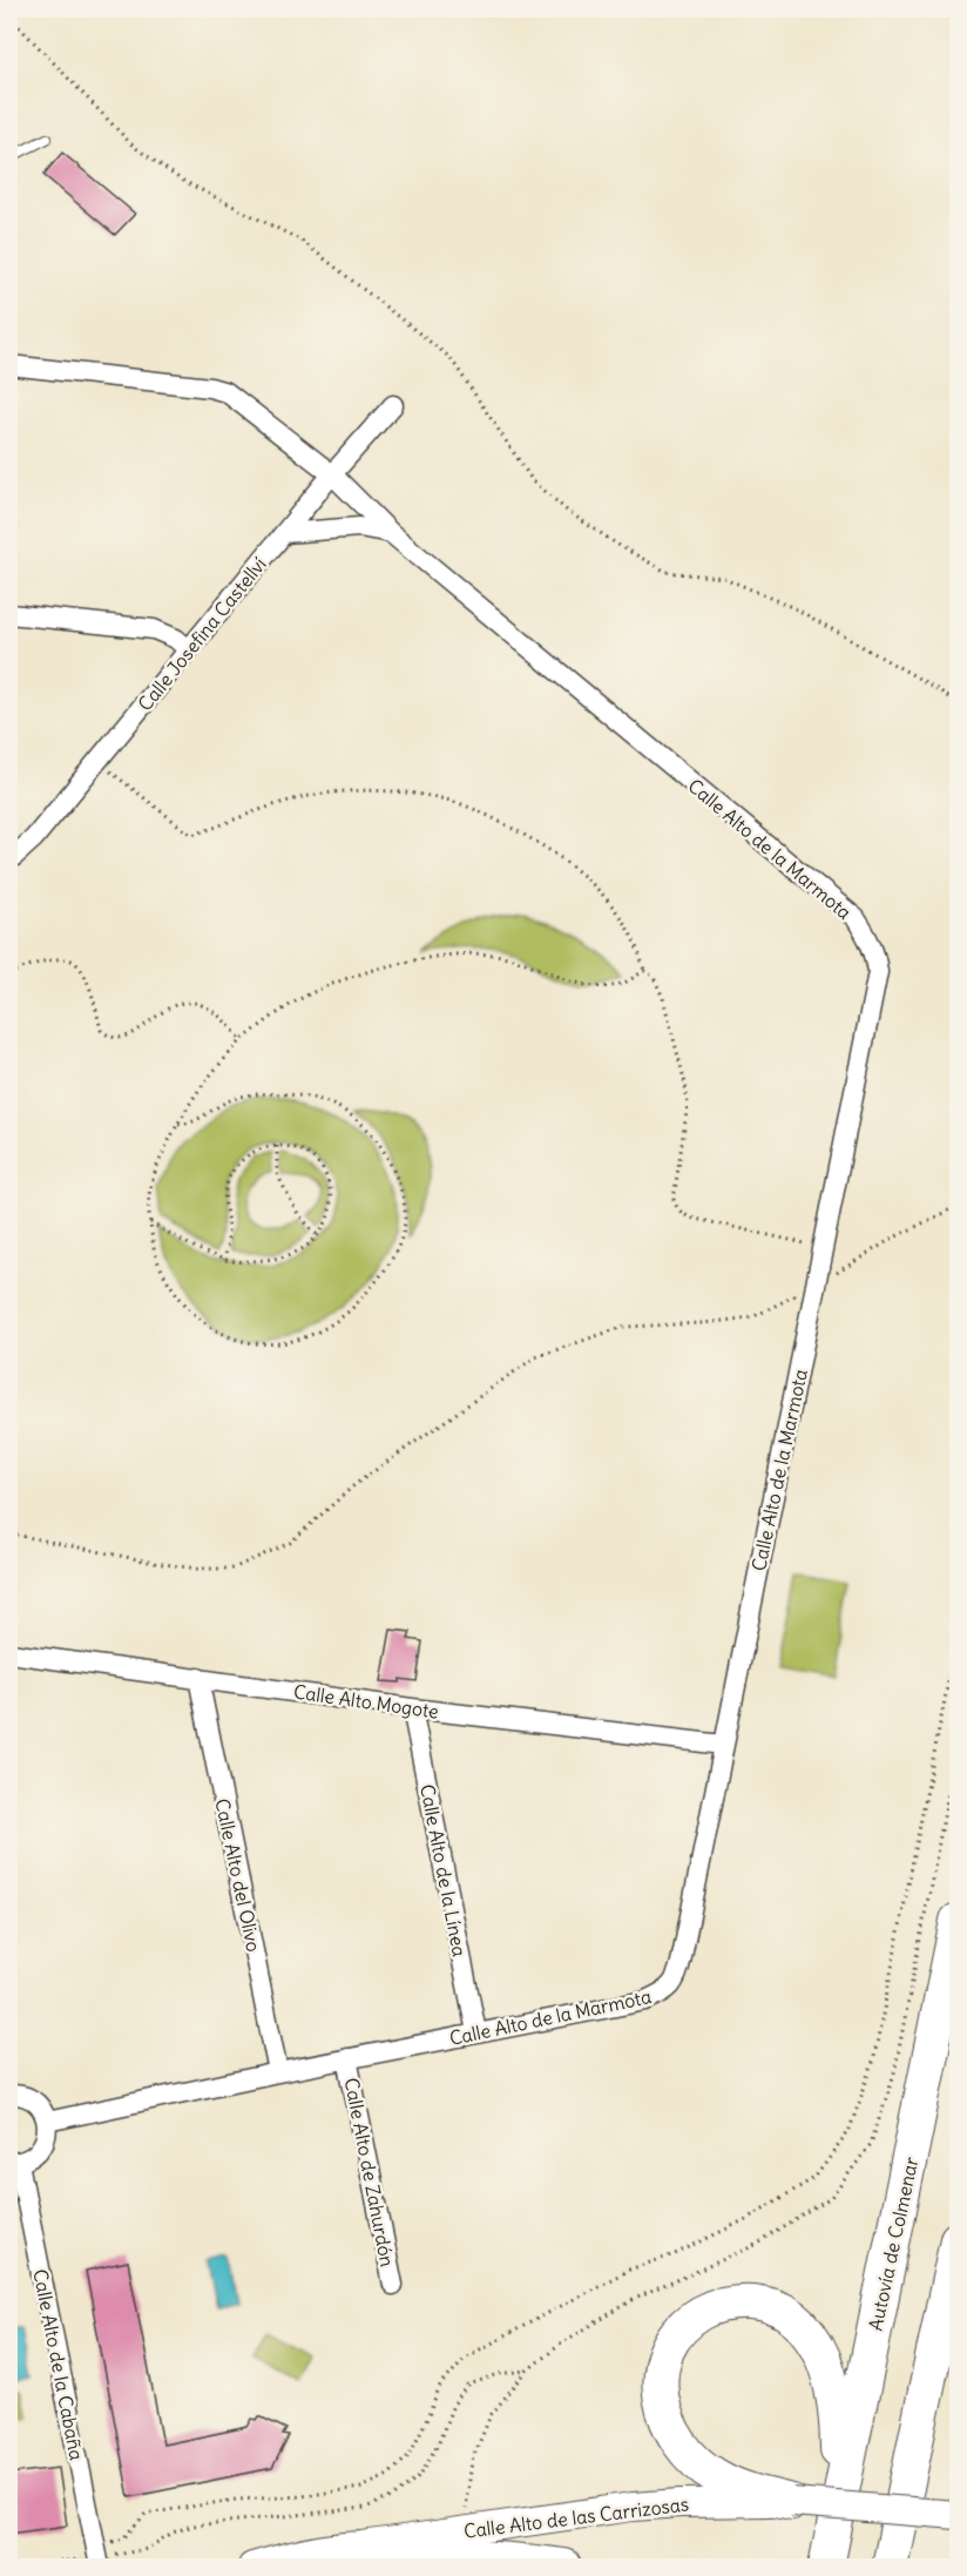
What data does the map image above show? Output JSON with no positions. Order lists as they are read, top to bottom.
{
  "streets": {
    "highway": ["Autovía de Colmenar"],
    "main road": ["Calle Alto de las Carrizosas"],
    "street": [
      "Calle Josefina Castellví",
      "Calle Alto de la Marmota",
      "Calle Alto Mogote",
      "Calle Alto de la Línea",
      "Calle Alto del Olivo",
      "Calle Alto de Zahurdón",
      "Calle Alto de la Cabaña"
    ]
  },
  "crossings": [
    ["Calle Josefina Castellví", "Calle Alto de la Marmota"],
    ["Calle Alto de la Marmota", "Calle Alto Mogote"],
    ["Calle Alto de la Marmota", "Calle Alto de la Línea"],
    ["Calle Alto de la Marmota", "Calle Alto del Olivo"],
    ["Calle Alto de la Marmota", "Calle Alto de Zahurdón"],
    ["Calle Alto Mogote", "Calle Alto de la Línea"],
    ["Calle Alto Mogote", "Calle Alto del Olivo"]
  ]
}
